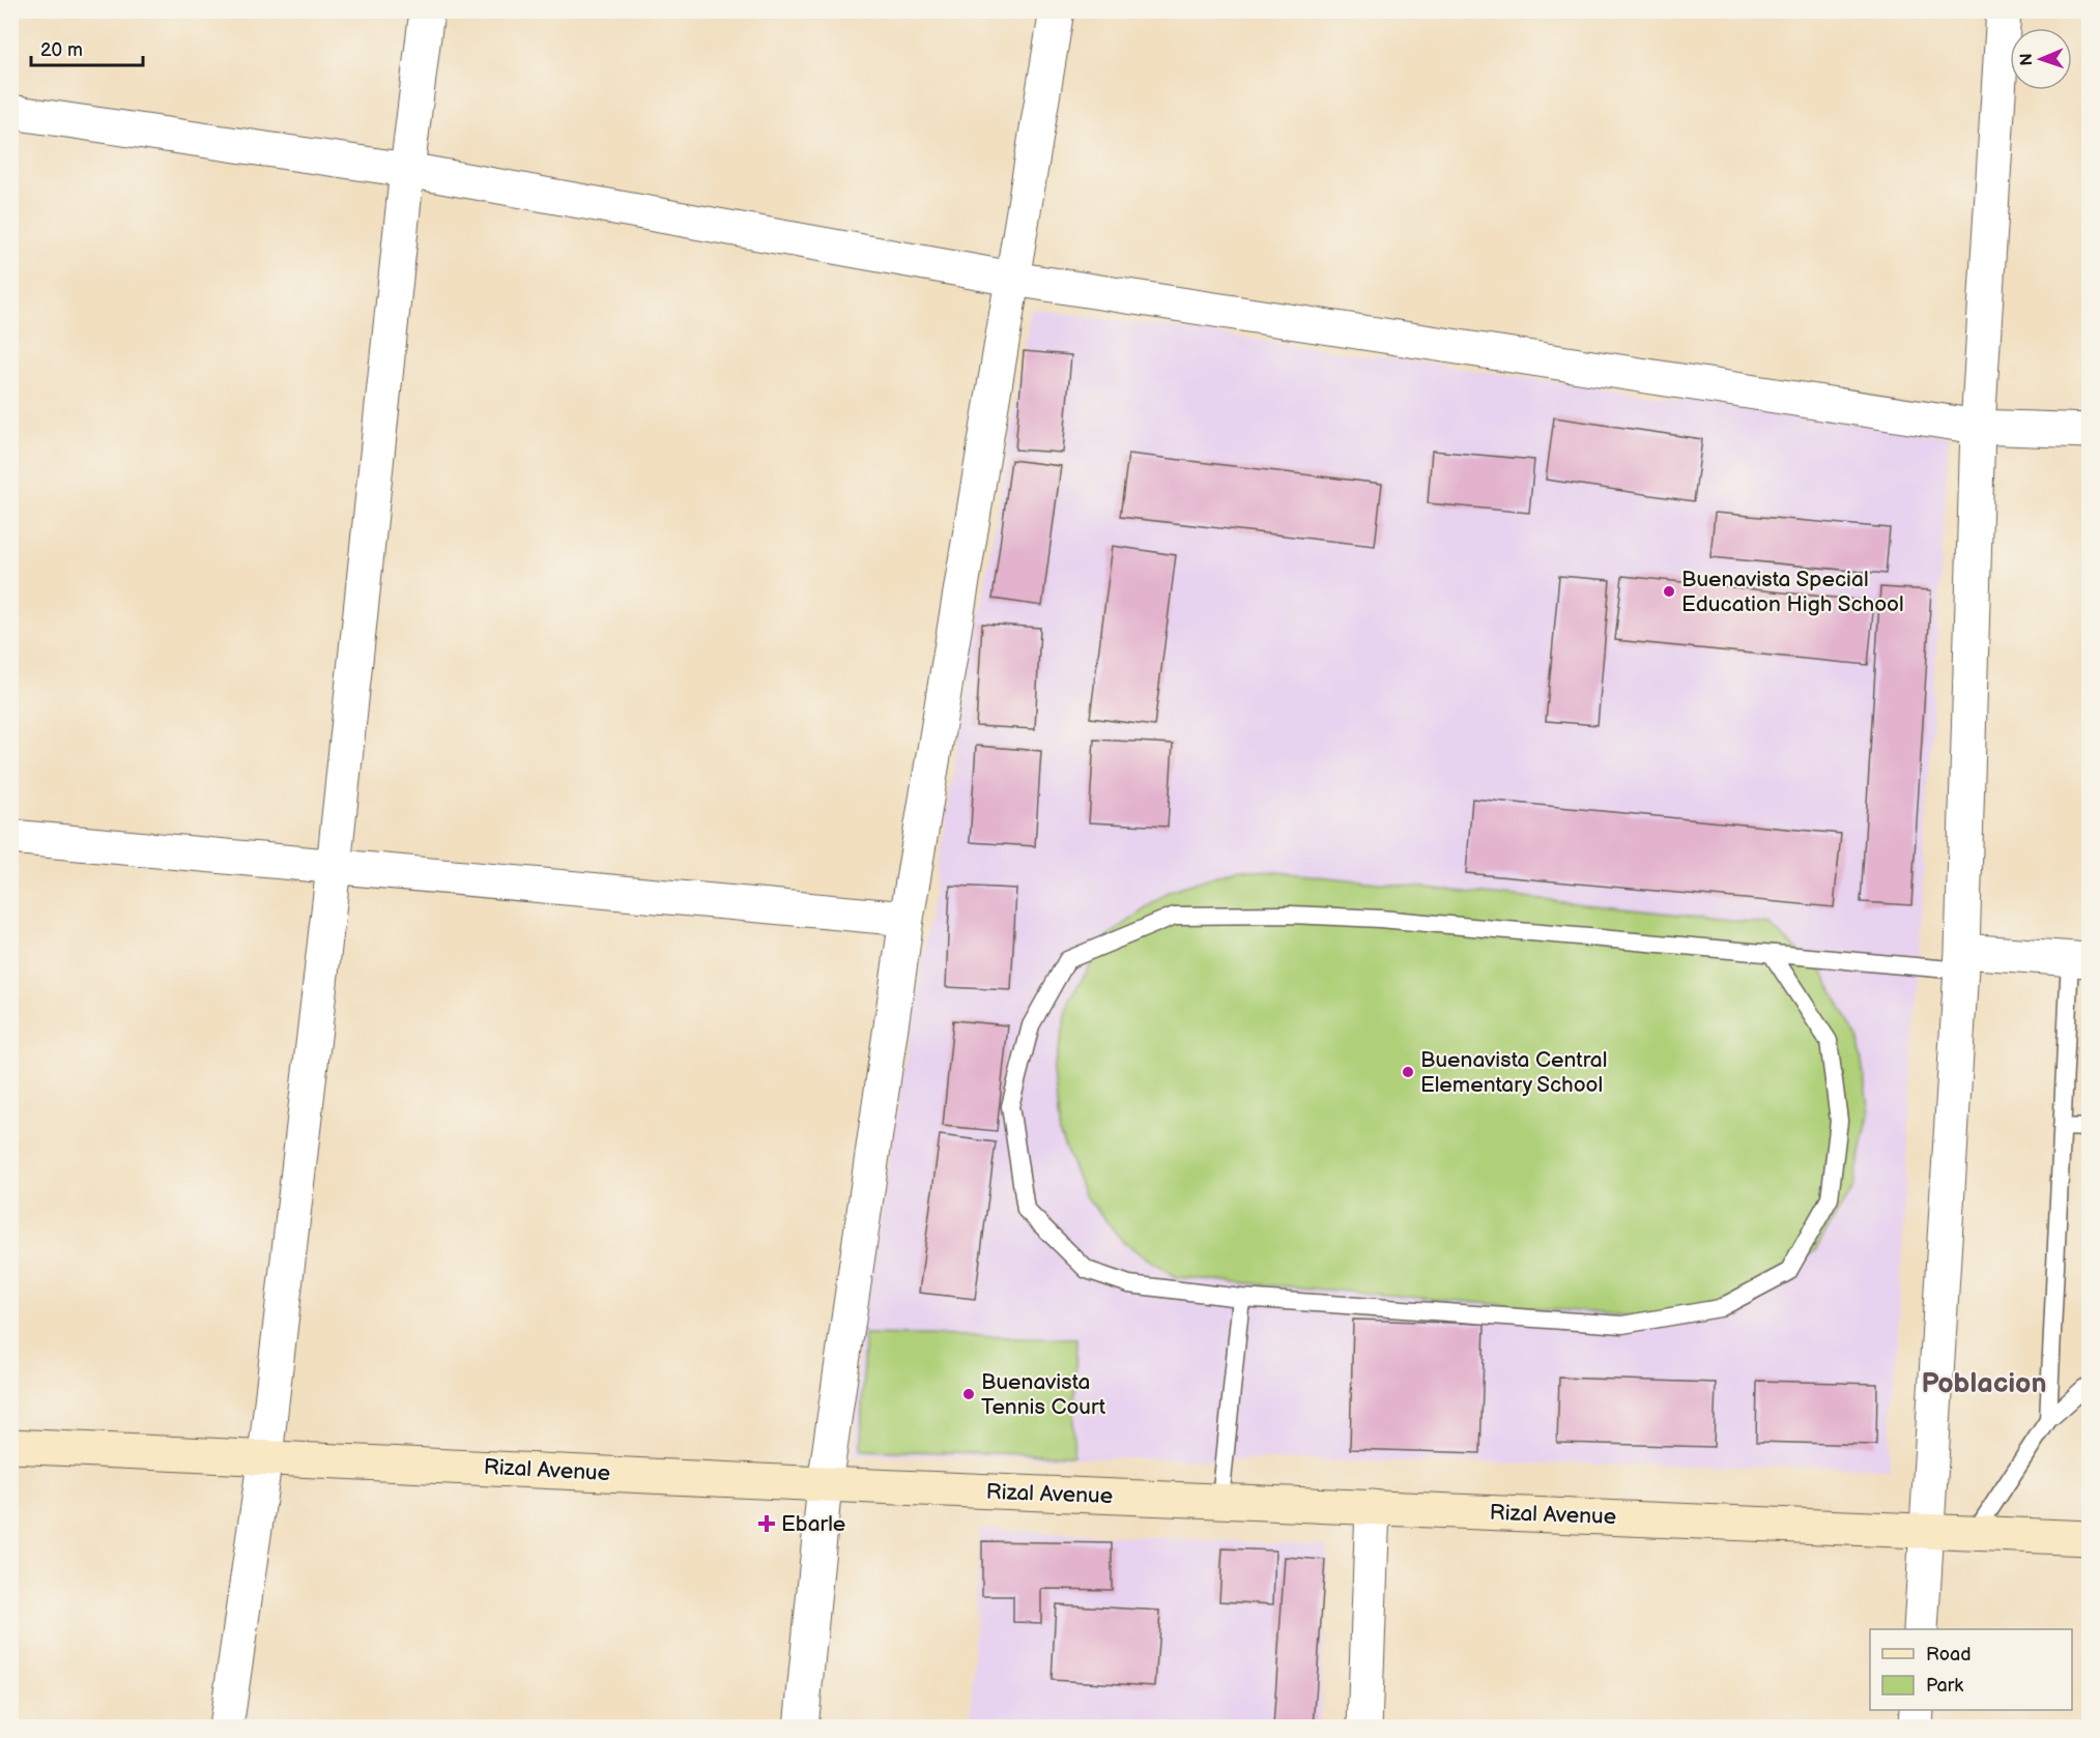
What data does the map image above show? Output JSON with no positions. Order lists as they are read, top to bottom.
{
  "streets": {
    "street": ["Rizal Avenue"]
  },
  "districts": ["Poblacion"],
  "places": {
    "other": ["Buenavista Special Education High School", "Buenavista Central Elementary School", "Buenavista Tennis Court"],
    "health": ["Ebarle"]
  },
  "legend": ["Road", "Park"],
  "scale_bar": "20 m",
  "north": "left"
}
